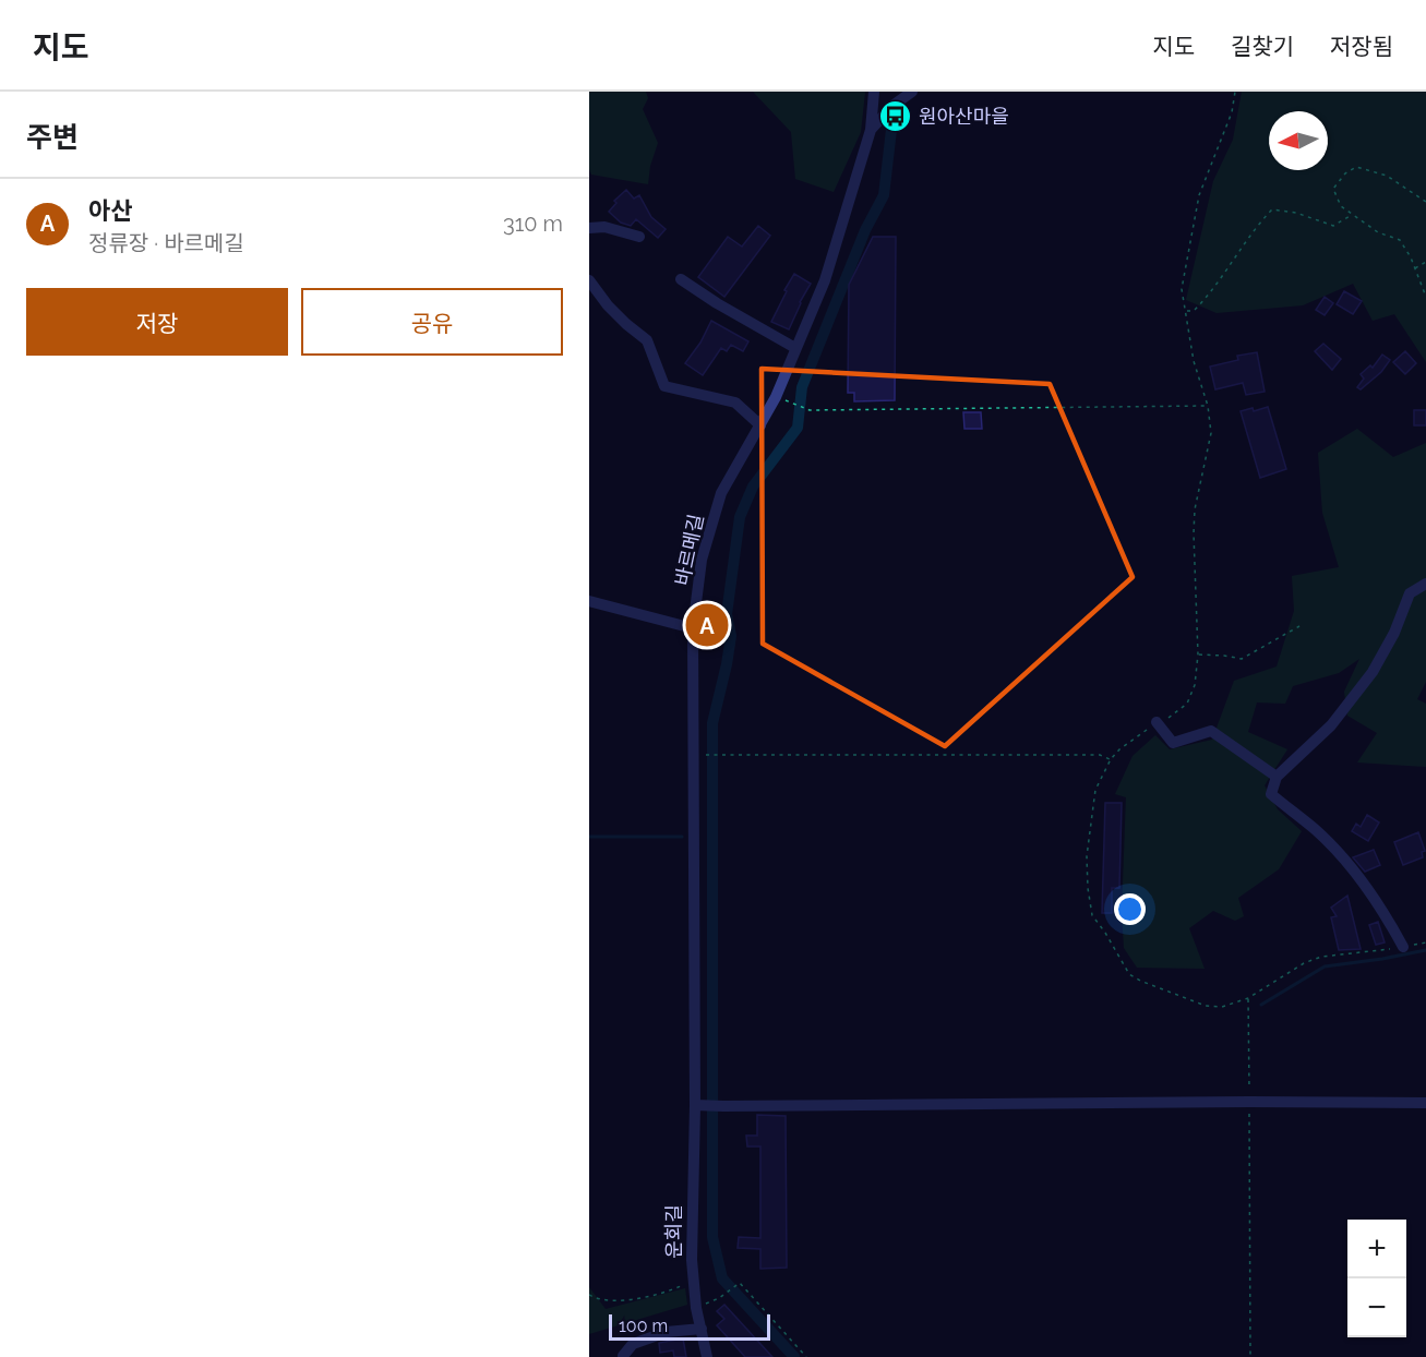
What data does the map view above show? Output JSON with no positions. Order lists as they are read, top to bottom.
{
  "streets": {
    "street": ["바르메길", "운회길"]
  },
  "crossings": [
    ["바르메길", "운회길"]
  ],
  "places": {
    "bus stop": ["원아산마을"]
  },
  "scale_bar": "100 m",
  "north": "left",
  "page": {
    "header": "지도",
    "nav": ["지도", "길찾기", "저장됨"],
    "heading": "주변",
    "list": [
      {
        "mark": "A",
        "name": "아산",
        "note": "정류장 · 바르메길",
        "value": "310 m"
      }
    ],
    "buttons": ["저장", "공유"],
    "pins": "A",
    "map_buttons": ["+", "−"],
    "scale": "100 m"
  }
}
